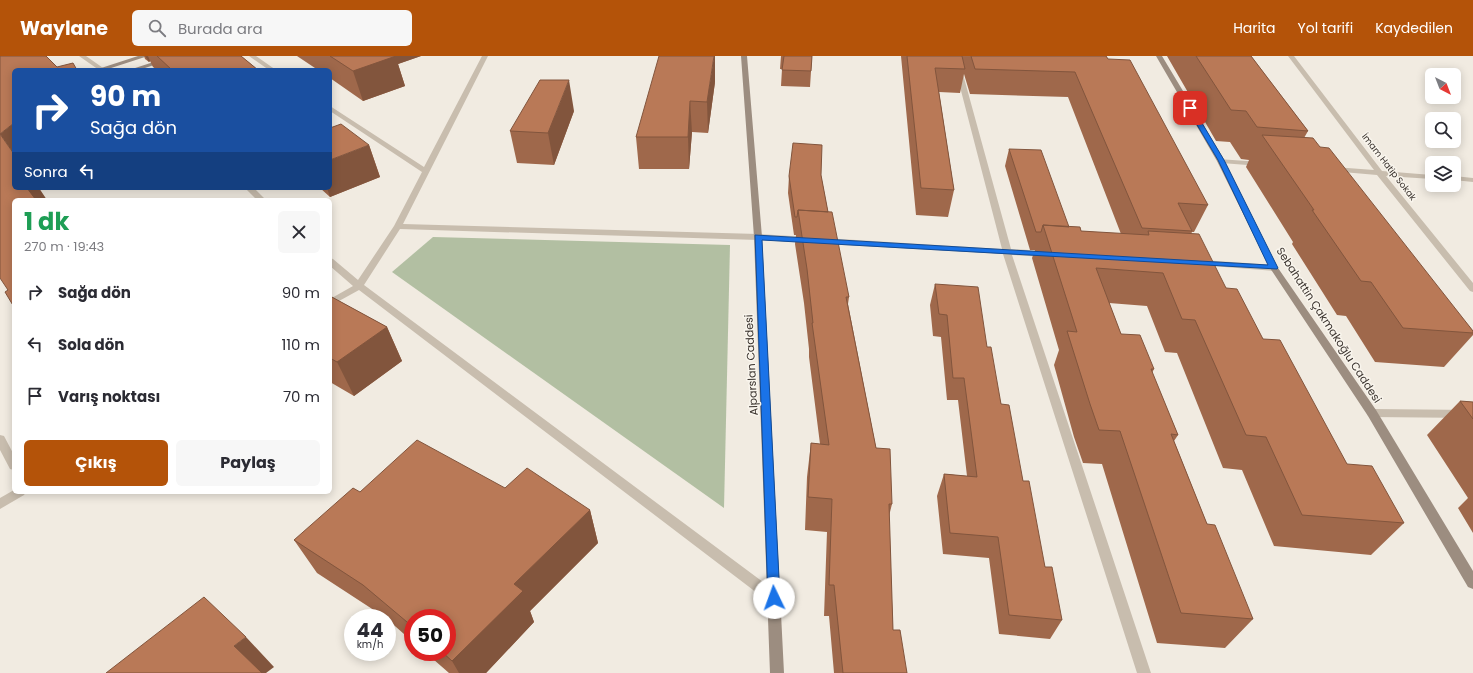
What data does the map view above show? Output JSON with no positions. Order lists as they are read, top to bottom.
{
  "streets": {
    "main road": ["Sebahattin Çakmakoğlu Caddesi", "Alparslan Caddesi"],
    "street": ["İmam Hatip Sokak"]
  },
  "north": "bottom right",
  "page": {
    "header": "Waylane",
    "search": "Burada ara",
    "nav": ["Harita", "Yol tarifi", "Kaydedilen"],
    "turn": ["90 m", "Sağa dön"],
    "then": "Sonra",
    "heading": ["1 dk", "270 m · 19:43"],
    "list": [
      {
        "name": "Sağa dön",
        "value": "90 m"
      },
      {
        "name": "Sola dön",
        "value": "110 m"
      },
      {
        "name": "Varış noktası",
        "value": "70 m"
      }
    ],
    "buttons": ["Çıkış", "Paylaş"],
    "speed": "44 km/h",
    "limit": "50"
  }
}
